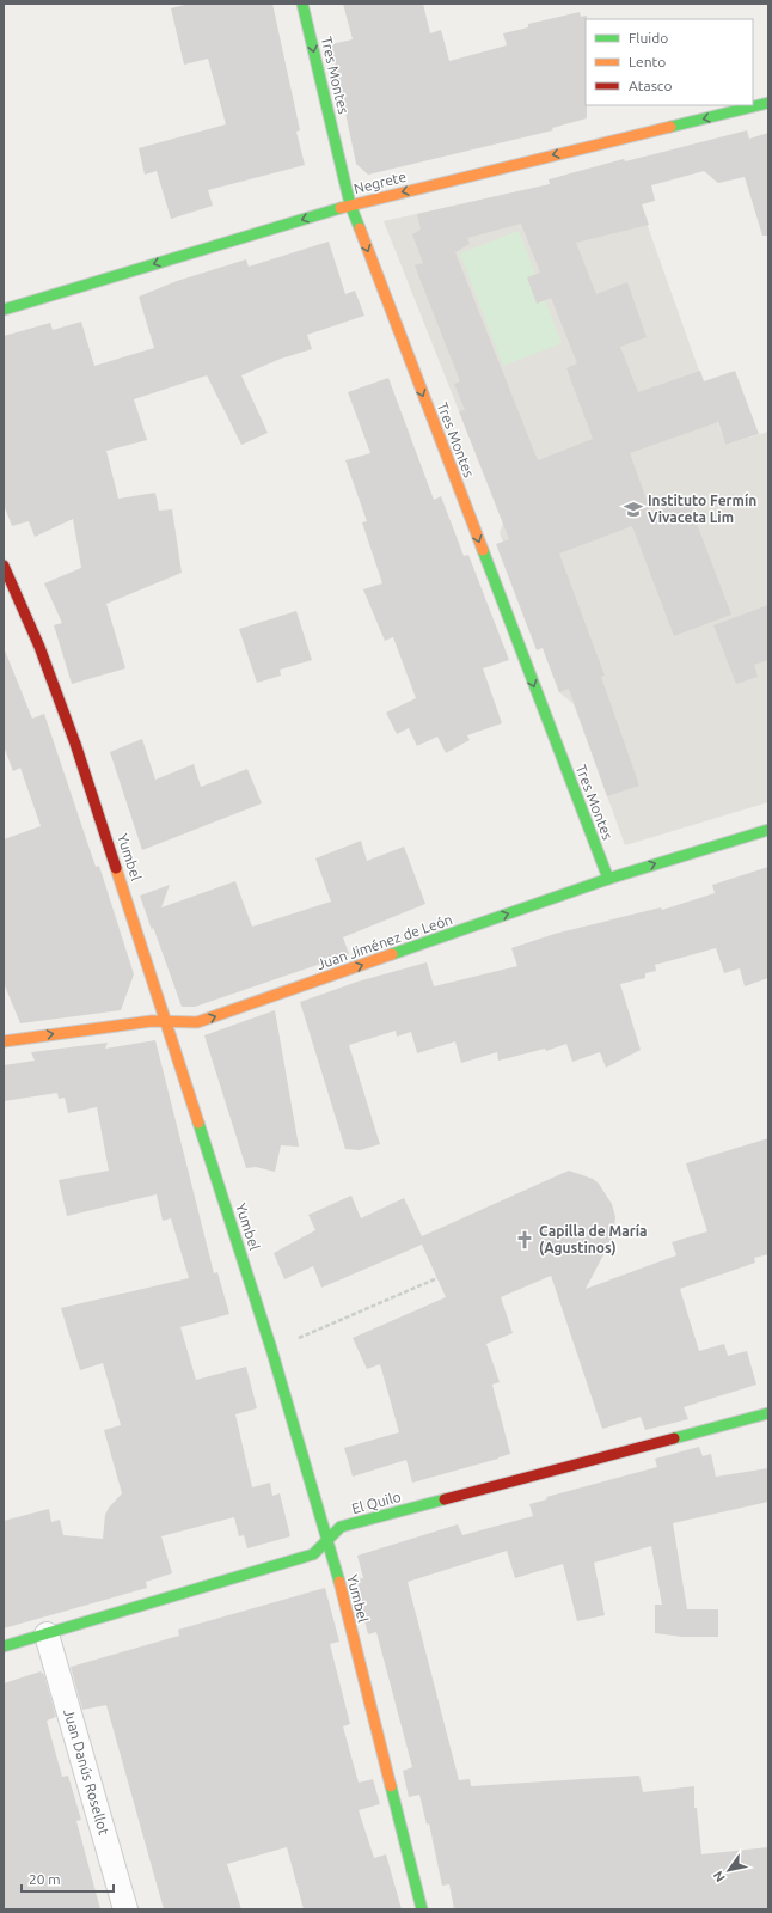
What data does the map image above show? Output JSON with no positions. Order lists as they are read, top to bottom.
{
  "streets": {
    "street": [
      "Tres Montes",
      "Negrete",
      "Yumbel",
      "Juan Jiménez de León",
      "El Quilo",
      "Juan Danús Rosellot"
    ]
  },
  "crossings": [
    ["Tres Montes", "Negrete"],
    ["Tres Montes", "Juan Jiménez de León"],
    ["Yumbel", "Juan Jiménez de León"],
    ["Yumbel", "El Quilo"],
    ["El Quilo", "Juan Danús Rosellot"]
  ],
  "one_way": ["Tres Montes", "Negrete", "Juan Jiménez de León"],
  "places": {
    "school or university": ["Instituto Fermín Vivaceta Lim"],
    "church": ["Capilla de María (Agustinos)"]
  },
  "legend": ["Fluido", "Lento", "Atasco"],
  "scale_bar": "20 m",
  "north": "bottom left"
}
